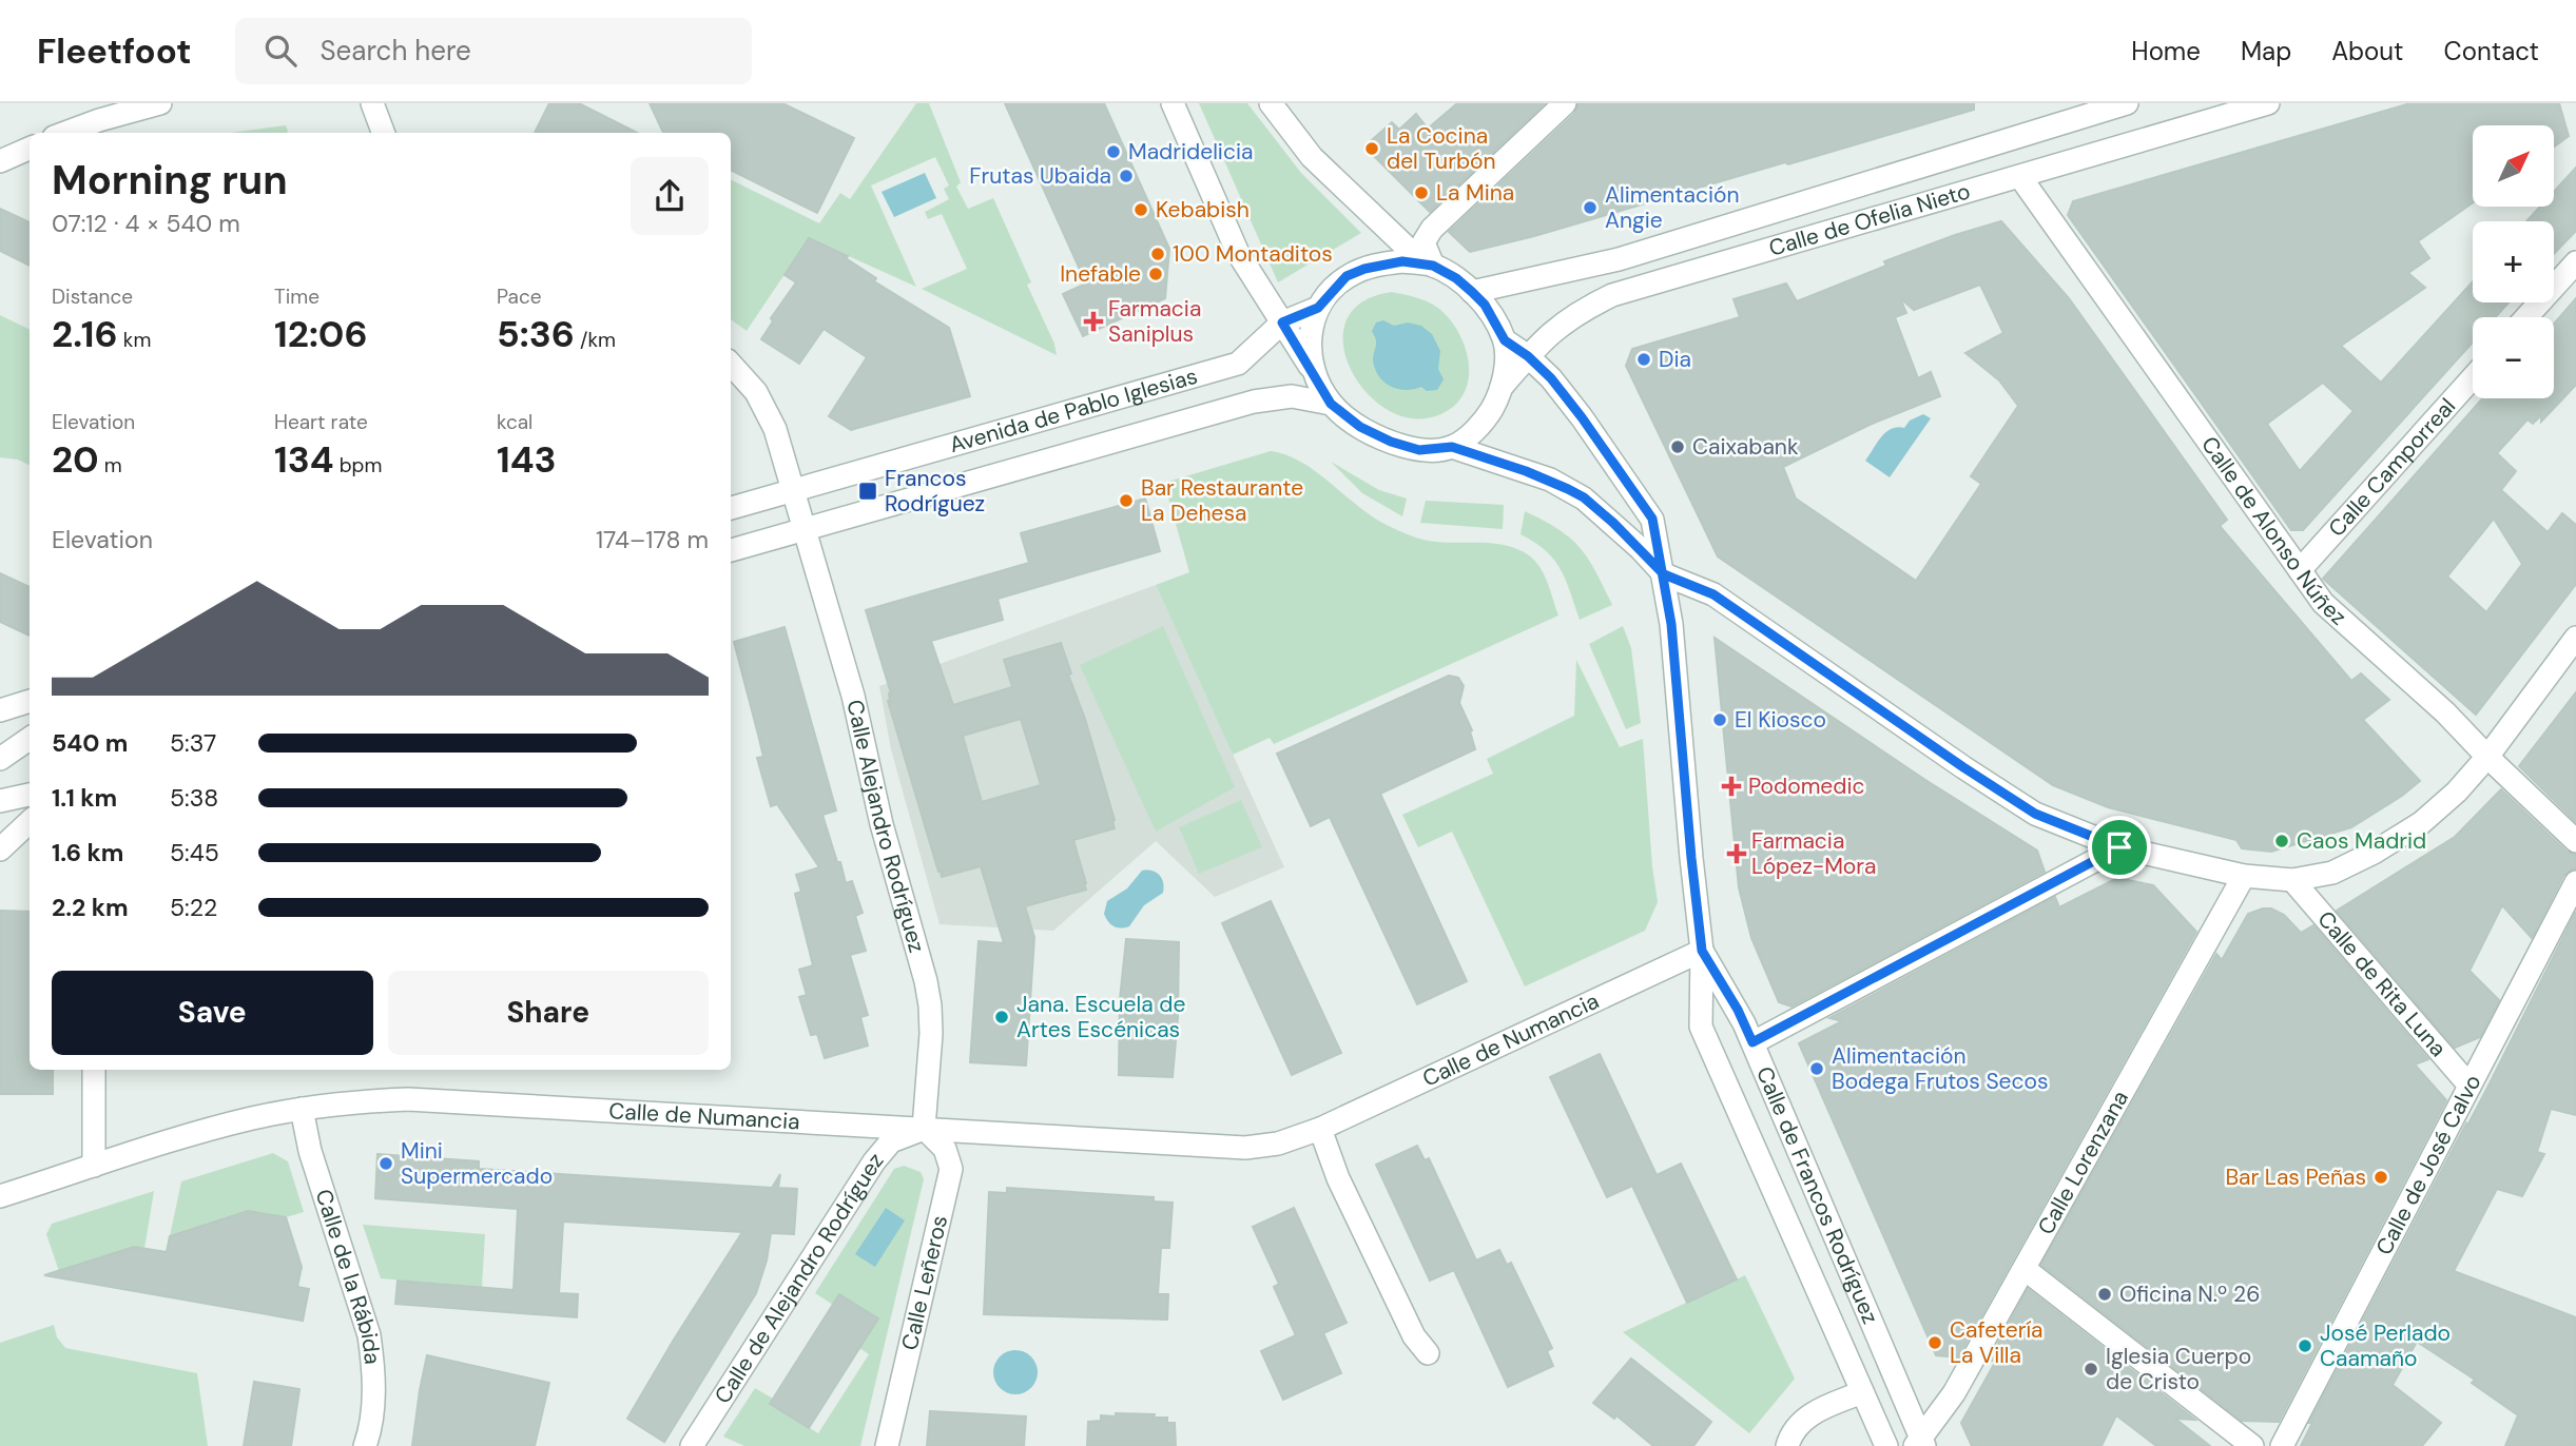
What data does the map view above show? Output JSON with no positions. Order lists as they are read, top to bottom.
{
  "streets": {
    "street": [
      "Calle de Ofelia Nieto",
      "Avenida de Pablo Iglesias",
      "Calle Camporreal",
      "Calle de Alonso Núñez",
      "Calle Alejandro Rodríguez",
      "Calle de Rita Luna",
      "Calle de Numancia",
      "Calle Lorenzana",
      "Calle de José Calvo",
      "Calle de Francos Rodríguez",
      "Calle de la Rábida",
      "Calle de Alejandro Rodríguez",
      "Calle Leñeros"
    ]
  },
  "crossings": [
    ["Calle de Ofelia Nieto", "Avenida de Pablo Iglesias"],
    ["Calle de Ofelia Nieto", "Calle de Alonso Núñez"],
    ["Calle de Ofelia Nieto", "Calle de Francos Rodríguez"],
    ["Avenida de Pablo Iglesias", "Calle Alejandro Rodríguez"],
    ["Avenida de Pablo Iglesias", "Calle de Francos Rodríguez"],
    ["Calle Camporreal", "Calle de Alonso Núñez"],
    ["Calle Alejandro Rodríguez", "Calle de Numancia"],
    ["Calle Alejandro Rodríguez", "Calle de Alejandro Rodríguez"],
    ["Calle Alejandro Rodríguez", "Calle Leñeros"],
    ["Calle de Rita Luna", "Calle de José Calvo"],
    ["Calle de Numancia", "Calle de Francos Rodríguez"],
    ["Calle de Numancia", "Calle de la Rábida"],
    ["Calle de Numancia", "Calle de Alejandro Rodríguez"],
    ["Calle de Numancia", "Calle Leñeros"],
    ["Calle Lorenzana", "Calle de Francos Rodríguez"],
    ["Calle de Alejandro Rodríguez", "Calle Leñeros"]
  ],
  "places": {
    "other": [
      "La Cocina del Turbón",
      "Madridelicia",
      "Frutas Ubaida",
      "La Mina",
      "Alimentación Angie",
      "Kebabish",
      "100 Montaditos",
      "Inefable",
      "Dia",
      "Caixabank",
      "Bar Restaurante La Dehesa",
      "El Kiosco",
      "Caos Madrid",
      "Jana. Escuela de Artes Escénicas",
      "Alimentación Bodega Frutos Secos",
      "Mini Supermercado",
      "Bar Las Peñas",
      "Oficina N.º 26",
      "Cafetería La Villa",
      "José Perlado Caamaño",
      "Iglesia Cuerpo de Cristo"
    ],
    "health": ["Farmacia Saniplus", "Podomedic", "Farmacia López-Mora"],
    "transit": ["Francos Rodríguez"]
  },
  "north": "top right",
  "page": {
    "header": "Fleetfoot",
    "search": "Search here",
    "nav": [
      "Home",
      "Map",
      "About",
      "Contact"
    ],
    "map_buttons": ["+", "−"],
    "heading": ["Morning run", "07:12 · 4 × 540 m"],
    "stats": [
      ["Distance", "2.16 km"],
      ["Time", "12:06"],
      ["Pace", "5:36 /km"],
      ["Elevation", "20 m"],
      ["Heart rate", "134 bpm"],
      ["kcal", "143"]
    ],
    "chart": ["Elevation", "174–178 m"],
    "list": [
      {
        "name": "540 m",
        "note": "5:37"
      },
      {
        "name": "1.1 km",
        "note": "5:38"
      },
      {
        "name": "1.6 km",
        "note": "5:45"
      },
      {
        "name": "2.2 km",
        "note": "5:22"
      }
    ],
    "buttons": ["Save", "Share"]
  }
}
